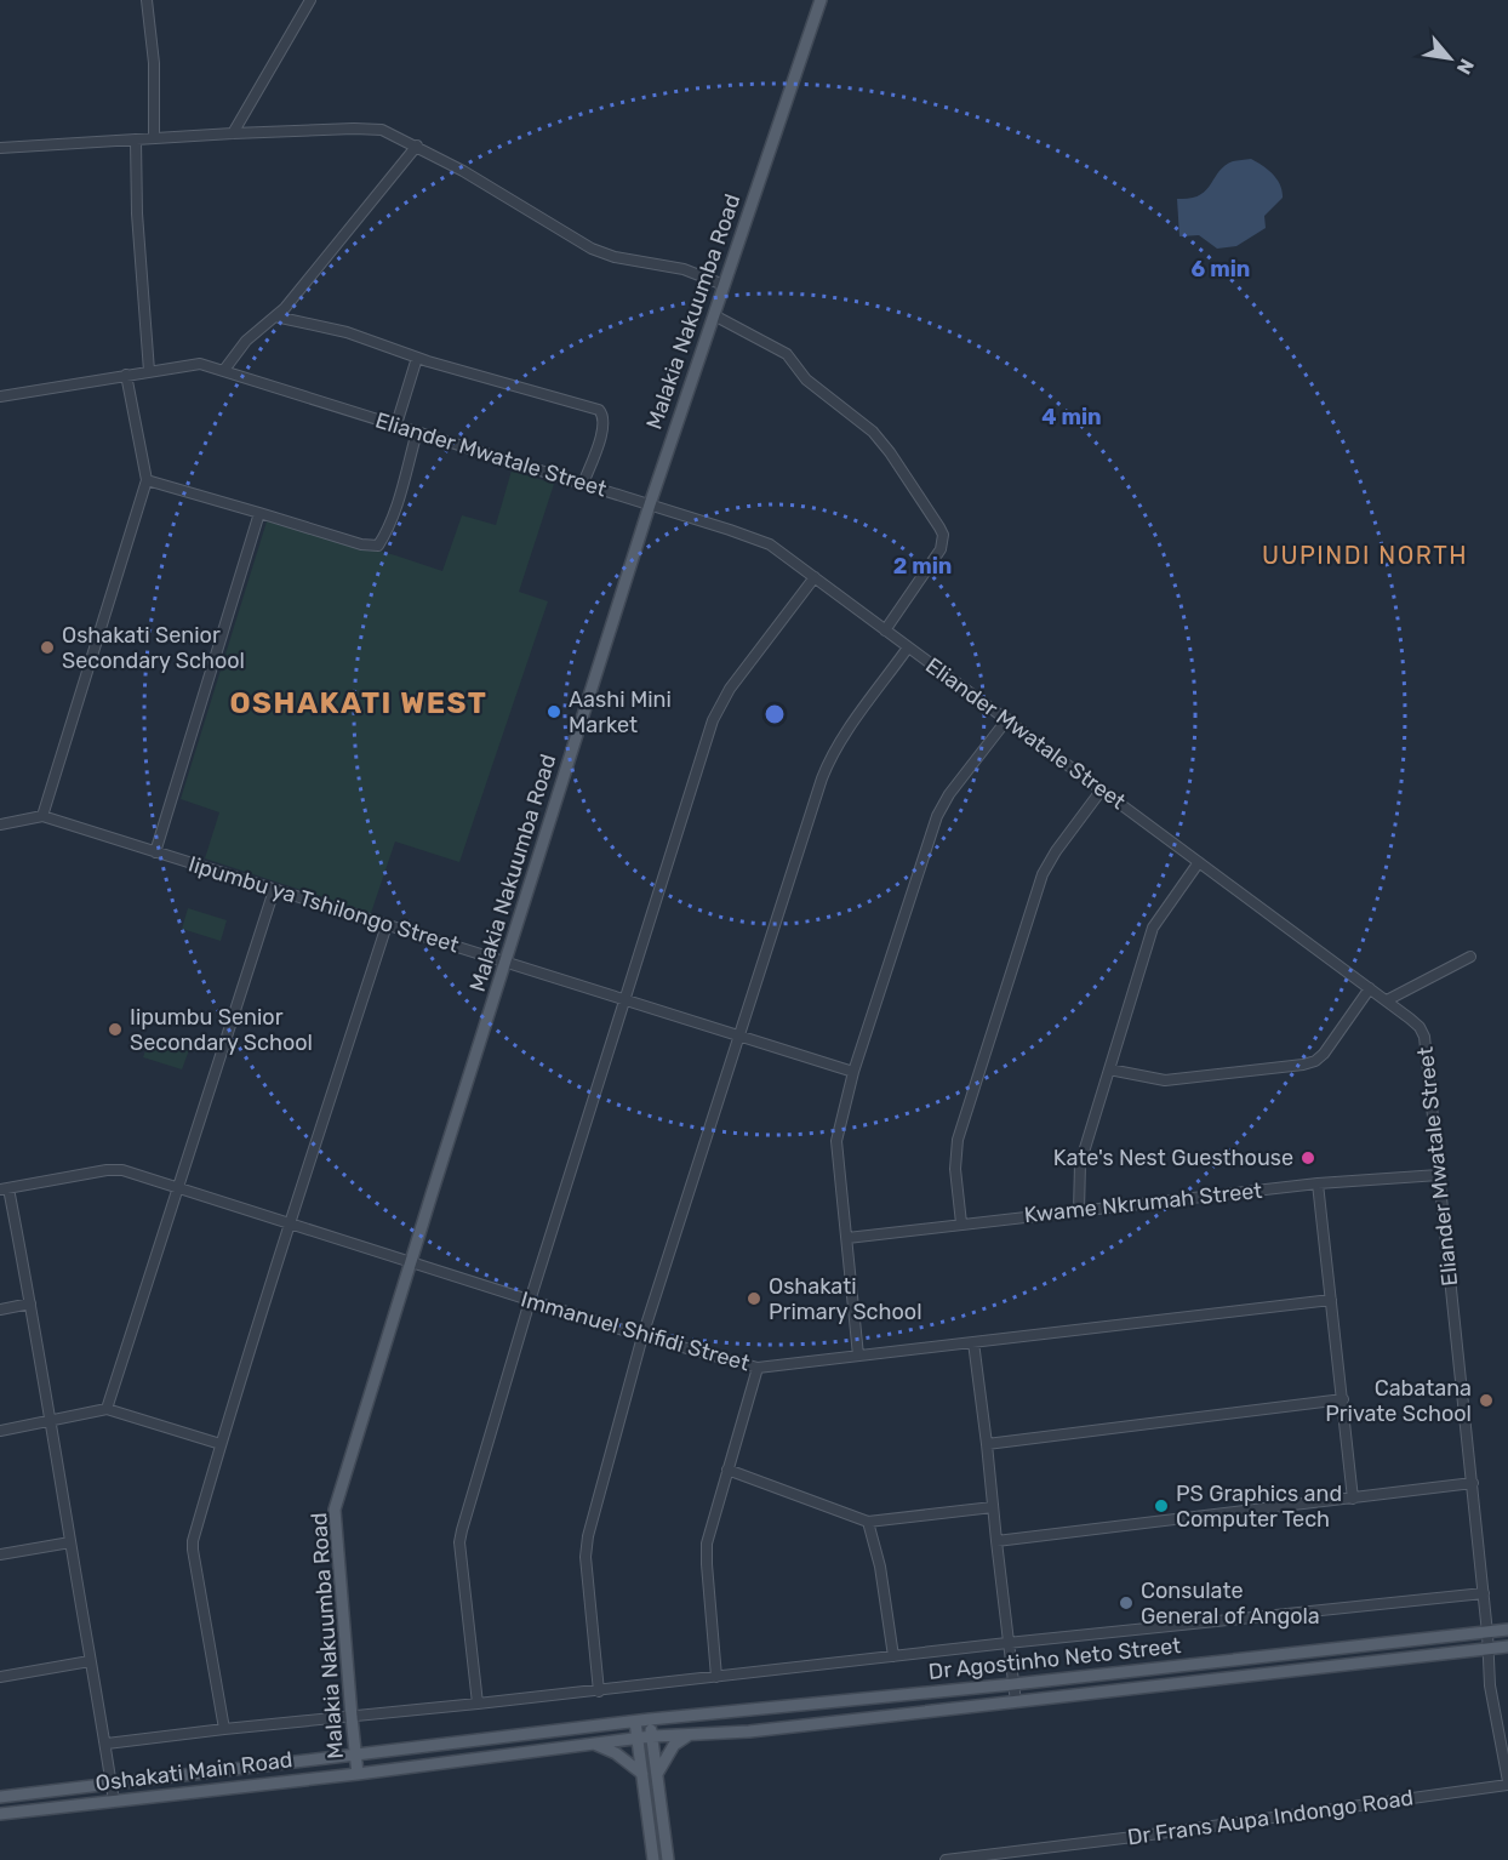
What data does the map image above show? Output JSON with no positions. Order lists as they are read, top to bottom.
{
  "streets": {
    "main road": ["Malakia Nakuumba Road", "Dr Agostinho Neto Street", "Oshakati Main Road"],
    "street": [
      "Eliander Mwatale Street",
      "Iipumbu ya Tshilongo Street",
      "Kwame Nkrumah Street",
      "Immanuel Shifidi Street",
      "Dr Frans Aupa Indongo Road"
    ]
  },
  "crossings": [
    ["Malakia Nakuumba Road", "Eliander Mwatale Street"],
    ["Malakia Nakuumba Road", "Iipumbu ya Tshilongo Street"],
    ["Malakia Nakuumba Road", "Immanuel Shifidi Street"],
    ["Malakia Nakuumba Road", "Oshakati Main Road"],
    ["Eliander Mwatale Street", "Kwame Nkrumah Street"],
    ["Eliander Mwatale Street", "Dr Agostinho Neto Street"],
    ["Eliander Mwatale Street", "Dr Frans Aupa Indongo Road"],
    ["Dr Agostinho Neto Street", "Oshakati Main Road"]
  ],
  "districts": ["UUPINDI NORTH", "OSHAKATI WEST"],
  "places": [
    "Oshakati Senior Secondary School",
    "Aashi Mini Market",
    "Iipumbu Senior Secondary School",
    "Kate's Nest Guesthouse",
    "Oshakati Primary School",
    "Cabatana Private School",
    "PS Graphics and Computer Tech",
    "Consulate General of Angola"
  ],
  "north": "bottom right",
  "rings": ["6 min", "4 min", "2 min"]
}
